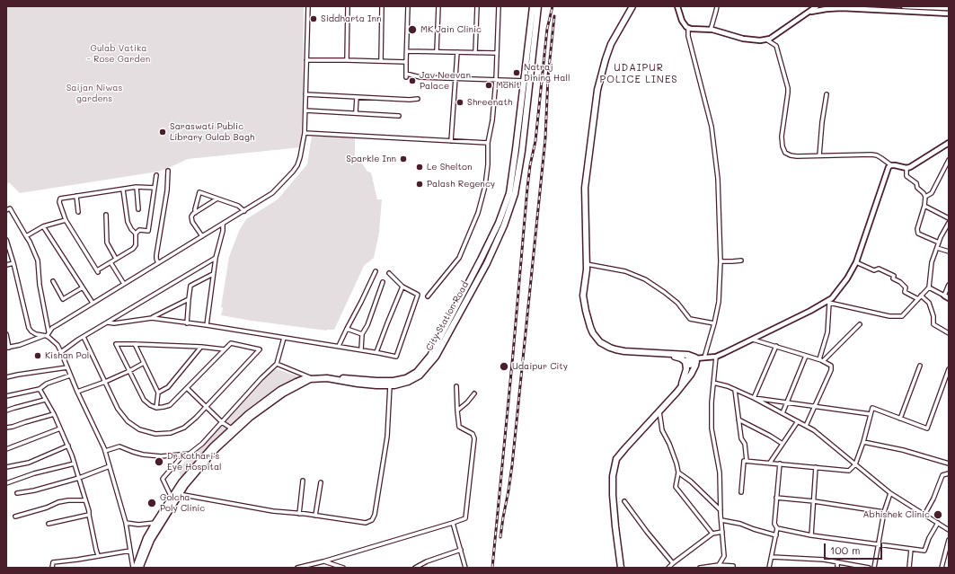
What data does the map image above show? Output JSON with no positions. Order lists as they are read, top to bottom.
{
  "streets": {
    "main road": ["City Station Road"]
  },
  "districts": ["UDAIPUR POLICE LINES"],
  "parks": ["Gulab Vatika - Rose Garden", "Saijan Niwas gardens"],
  "places": [
    "Siddharta Inn",
    "MK Jain Clinic",
    "Natraj Dining Hall",
    "Jav Neevan Palace",
    "Mohit",
    "Shreenath",
    "Saraswati Public Library Gulab Bagh",
    "Sparkle Inn",
    "Le Shelton",
    "Palash Regency",
    "Kishan Pol",
    "Udaipur City",
    "Dr.Kothari's Eye Hospital",
    "Golcha Poly Clinic",
    "Abhishek Clinic"
  ],
  "scale_bar": "100 m"
}
